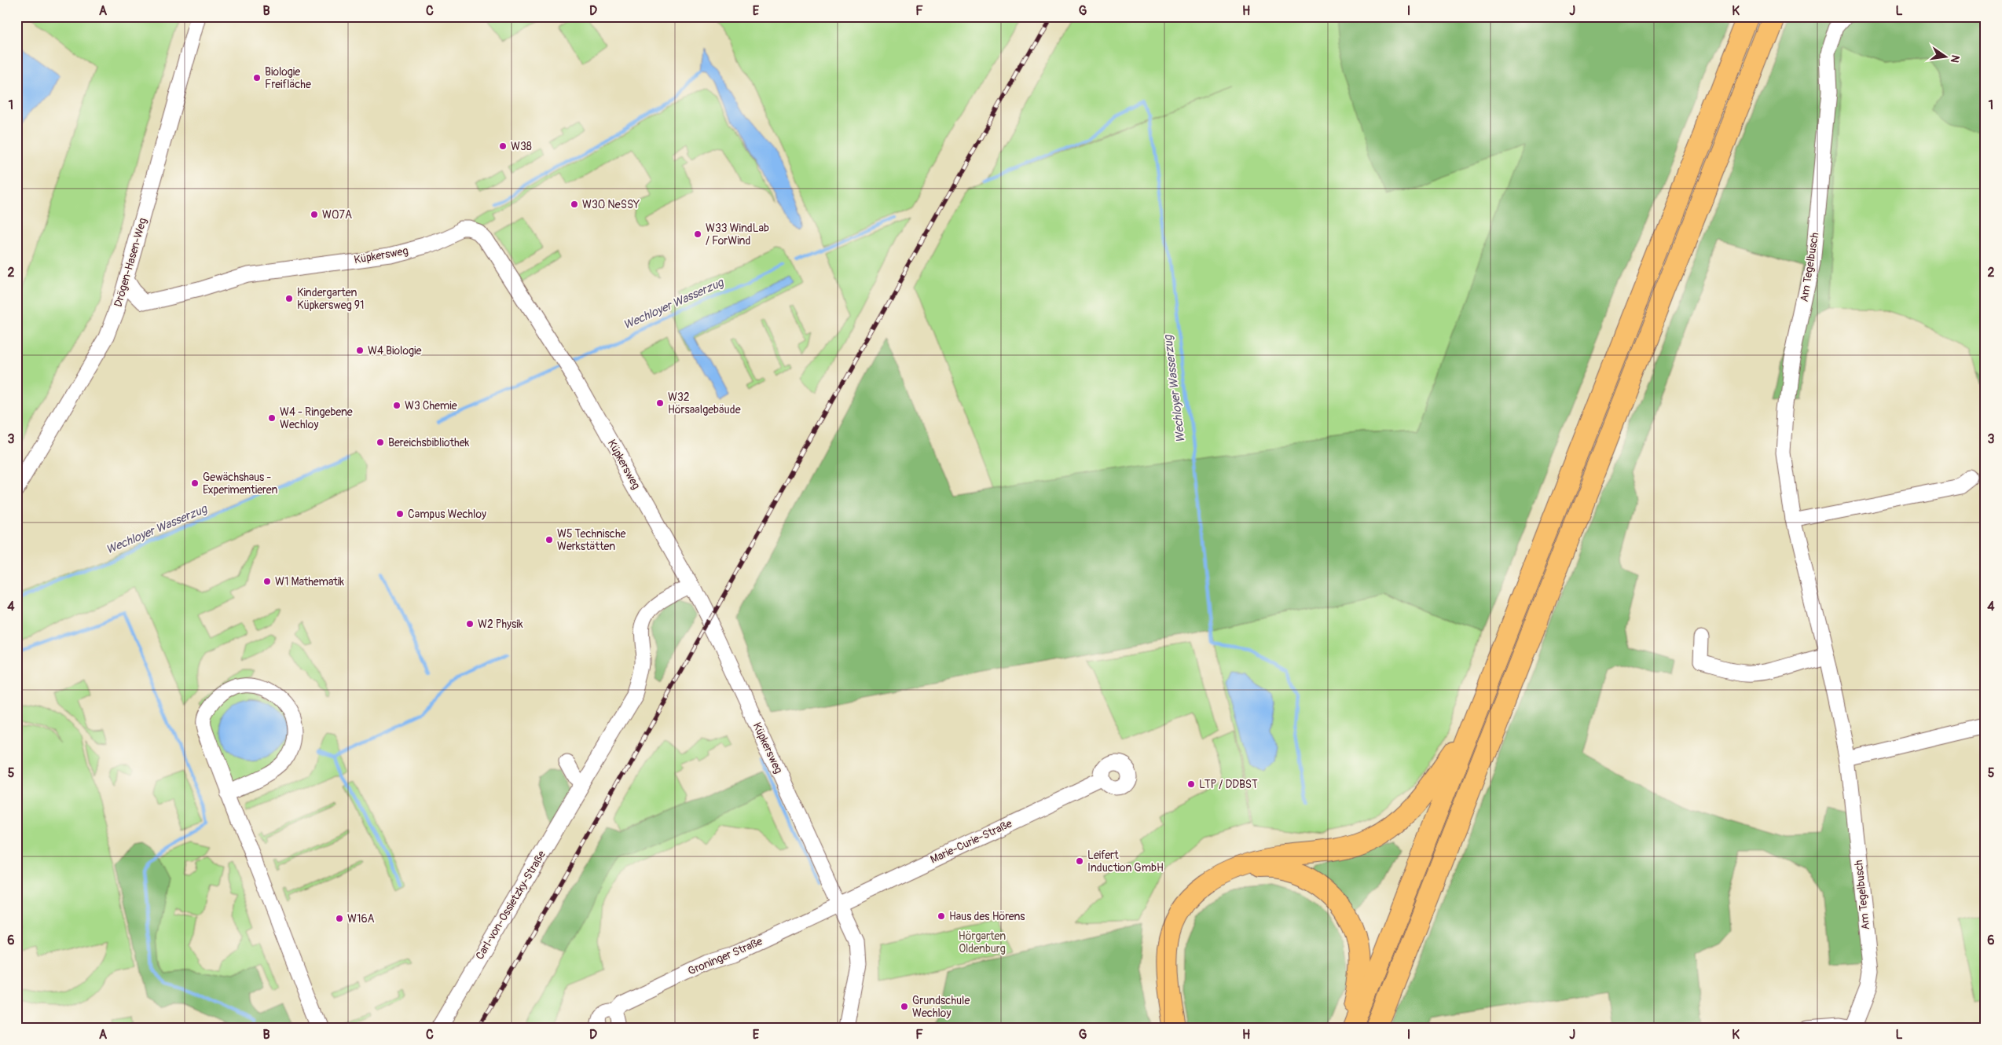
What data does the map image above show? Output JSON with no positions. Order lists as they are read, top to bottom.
{
  "streets": {
    "street": [
      "Küpkersweg",
      "Drögen-Hasen-Weg",
      "Am Tegelbusch",
      "Marie-Curie-Straße",
      "Carl-von-Ossietzky-Straße",
      "Groninger Straße"
    ]
  },
  "crossings": [
    ["Küpkersweg", "Drögen-Hasen-Weg"],
    ["Küpkersweg", "Marie-Curie-Straße"],
    ["Küpkersweg", "Carl-von-Ossietzky-Straße"],
    ["Küpkersweg", "Groninger Straße"],
    ["Marie-Curie-Straße", "Groninger Straße"]
  ],
  "water": ["Wechloyer Wasserzug"],
  "parks": ["Hörgarten Oldenburg"],
  "places": [
    "Biologie Freifläche",
    "W38",
    "W30 NeSSY",
    "W07A",
    "W33 WindLab / ForWind",
    "Kindergarten Küpkersweg 91",
    "W4 Biologie",
    "W32 Hörsaalgebäude",
    "W3 Chemie",
    "W4 - Ringebene Wechloy",
    "Bereichsbibliothek",
    "Gewächshaus - Experimentieren",
    "Campus Wechloy",
    "W5 Technische Werkstätten",
    "W1 Mathematik",
    "W2 Physik",
    "LTP / DDBST",
    "Leifert Induction GmbH",
    "Haus des Hörens",
    "W16A",
    "Grundschule Wechloy"
  ],
  "north": "right",
  "grid": {
    "columns": [
      "A",
      "B",
      "C",
      "D",
      "E",
      "F",
      "G",
      "H",
      "I",
      "J",
      "K",
      "L"
    ],
    "rows": [
      "1",
      "2",
      "3",
      "4",
      "5",
      "6"
    ]
  }
}
